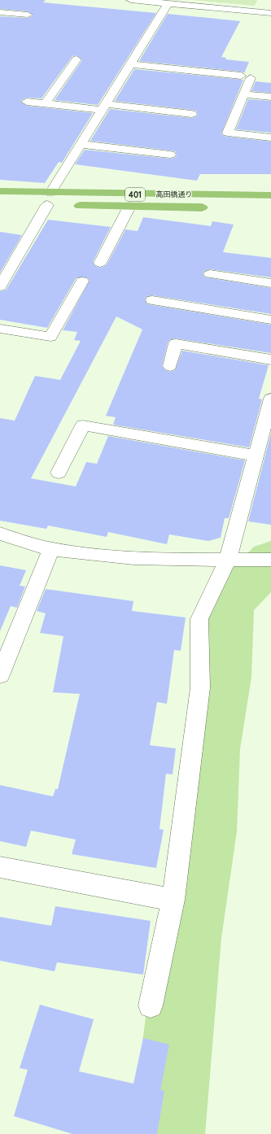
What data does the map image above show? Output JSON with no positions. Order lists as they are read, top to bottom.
{
  "streets": {
    "highway": ["401", "高田橋通り"]
  }
}
